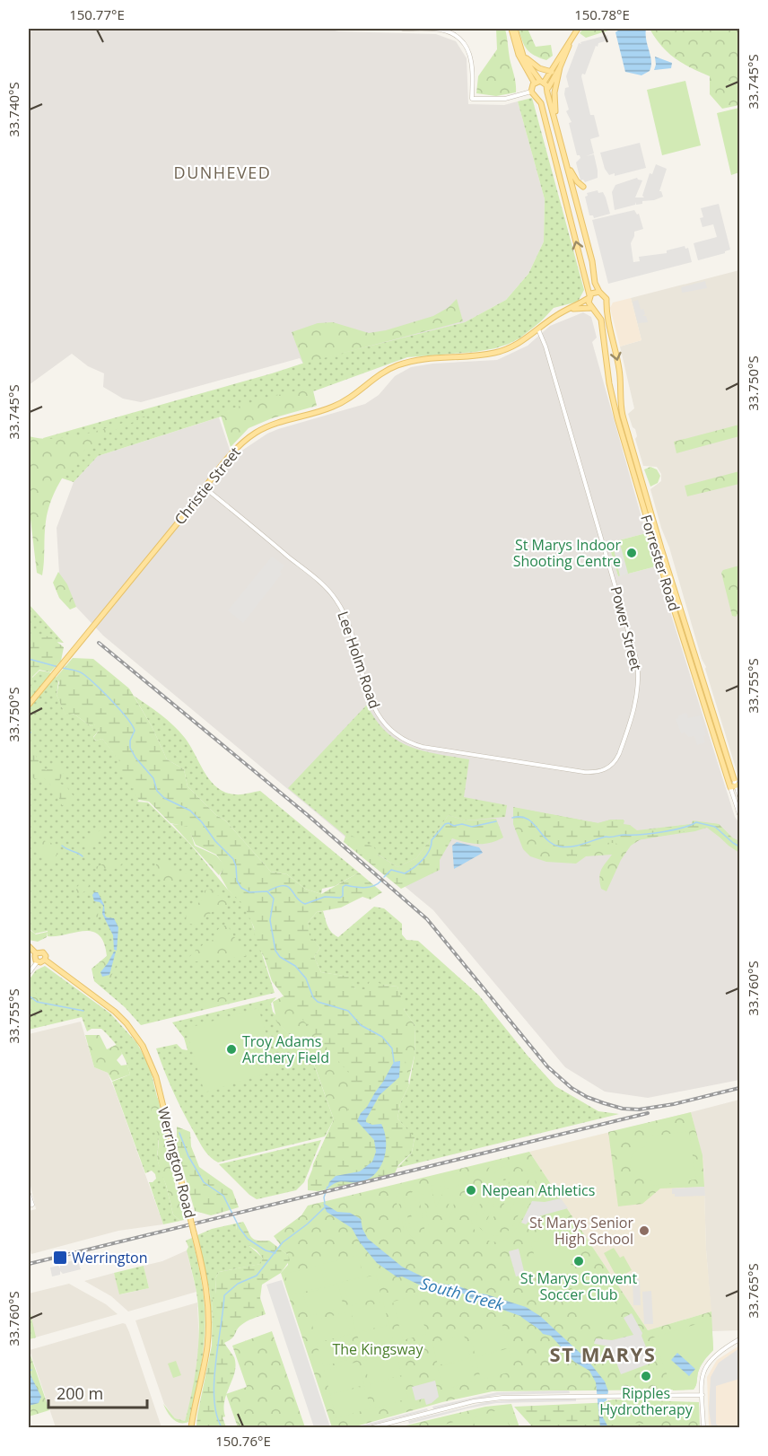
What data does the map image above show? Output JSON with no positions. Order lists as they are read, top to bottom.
{
  "streets": {
    "main road": ["Christie Street", "Forrester Road", "Werrington Road"],
    "street": ["Power Street", "Lee Holm Road"]
  },
  "crossings": [
    ["Christie Street", "Forrester Road"],
    ["Christie Street", "Power Street"],
    ["Christie Street", "Lee Holm Road"],
    ["Power Street", "Lee Holm Road"]
  ],
  "districts": ["DUNHEVED", "ST MARYS"],
  "water": ["South Creek"],
  "parks": ["The Kingsway"],
  "places": {
    "other": [
      "St Marys Indoor Shooting Centre",
      "Troy Adams Archery Field",
      "Nepean Athletics",
      "St Marys Senior High School",
      "St Marys Convent Soccer Club",
      "Ripples Hydrotherapy"
    ],
    "transit": ["Werrington"]
  },
  "scale_bar": "200 m",
  "coordinates": [
    "150.77°E",
    "150.78°E",
    "33.745°S",
    "33.740°S",
    "33.750°S",
    "33.755°S",
    "33.760°S",
    "33.765°S",
    "150.76°E"
  ]
}
